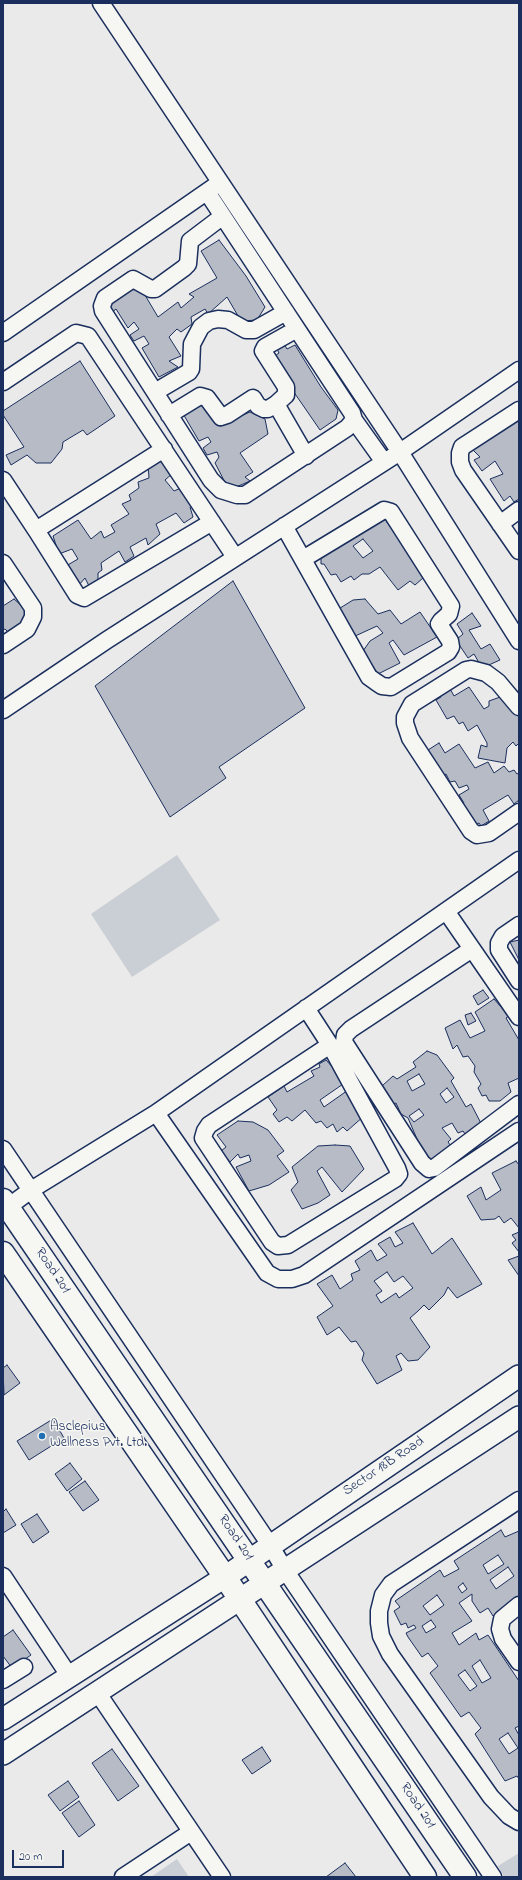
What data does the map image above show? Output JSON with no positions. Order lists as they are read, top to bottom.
{
  "streets": {
    "main road": ["Road 201"],
    "street": ["Sector 18B Road"]
  },
  "crossings": [
    ["Road 201", "Sector 18B Road"]
  ],
  "places": ["Asclepius Wellness Pvt. Ltd."],
  "scale_bar": "20 m"
}
